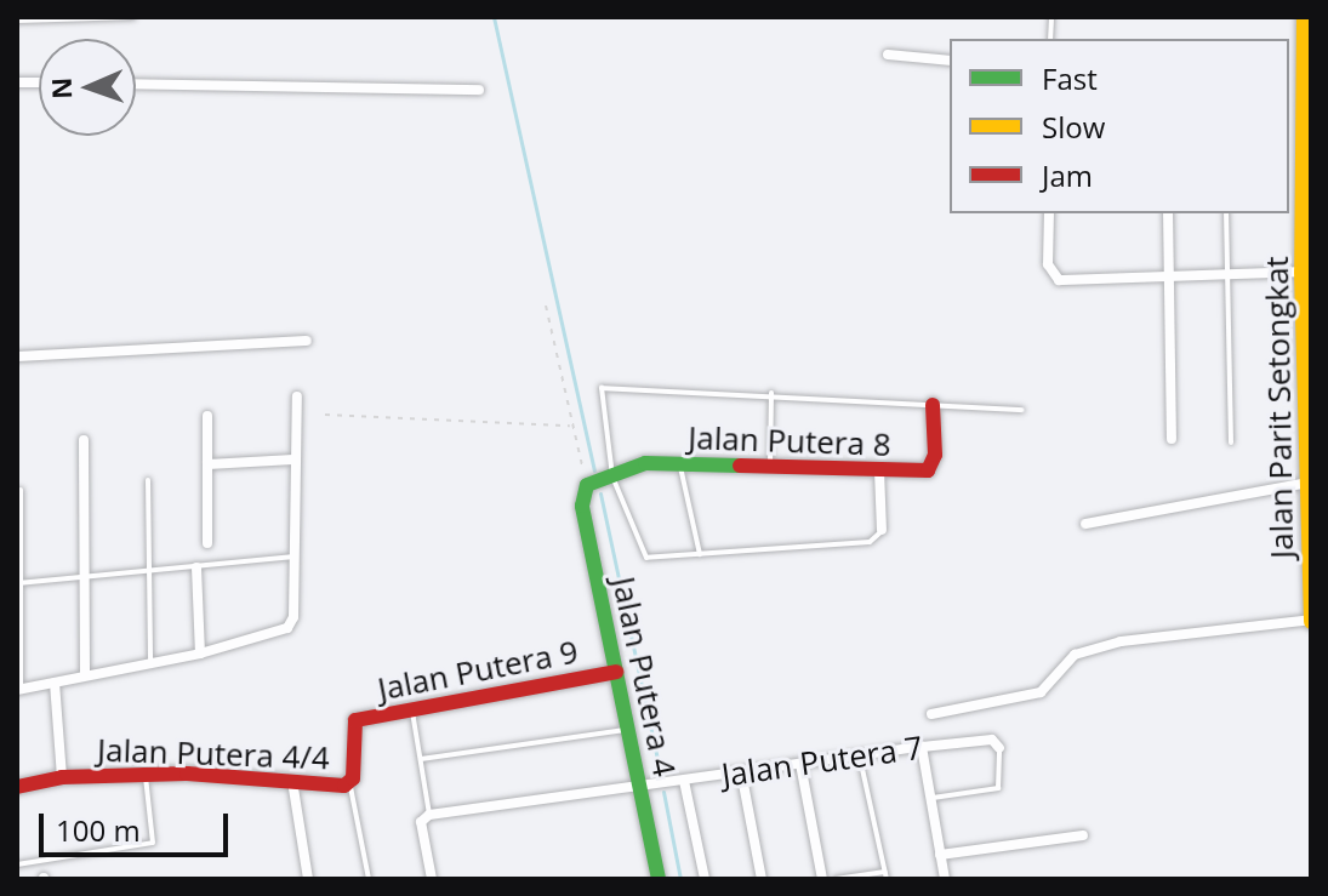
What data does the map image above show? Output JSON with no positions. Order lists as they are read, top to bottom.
{
  "streets": {
    "street": [
      "Jalan Parit Setongkat",
      "Jalan Putera 8",
      "Jalan Putera 9",
      "Jalan Putera 4",
      "Jalan Putera 4/4",
      "Jalan Putera 7"
    ]
  },
  "crossings": [
    ["Jalan Putera 8", "Jalan Putera 4"],
    ["Jalan Putera 9", "Jalan Putera 4"],
    ["Jalan Putera 9", "Jalan Putera 4/4"],
    ["Jalan Putera 4", "Jalan Putera 7"]
  ],
  "legend": ["Fast", "Slow", "Jam"],
  "scale_bar": "100 m",
  "north": "left"
}
